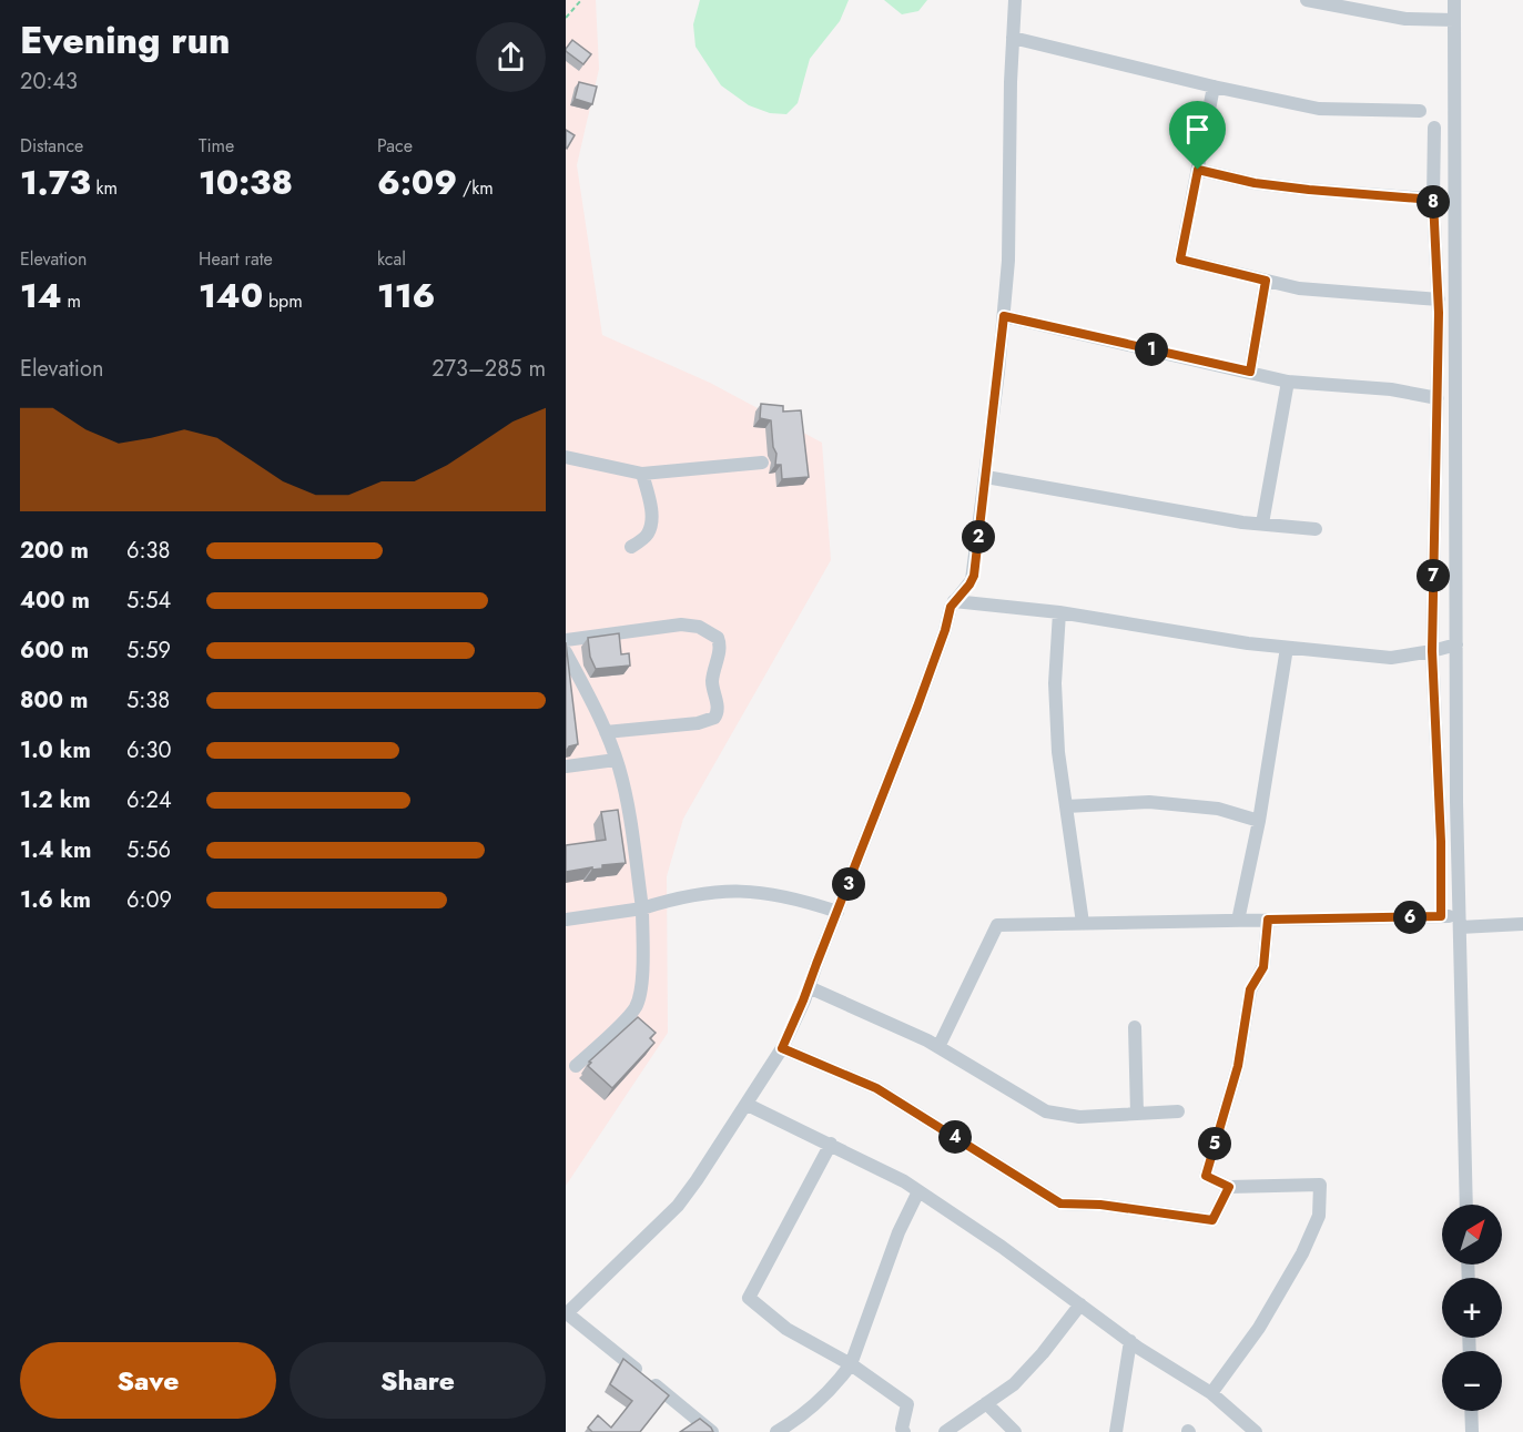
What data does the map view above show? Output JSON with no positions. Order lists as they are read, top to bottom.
{
  "north": "top right",
  "page": {
    "heading": ["Evening run", "20:43"],
    "stats": [
      ["Distance", "1.73 km"],
      ["Time", "10:38"],
      ["Pace", "6:09 /km"],
      ["Elevation", "14 m"],
      ["Heart rate", "140 bpm"],
      ["kcal", "116"]
    ],
    "pins": [
      "8",
      "1",
      "2",
      "7",
      "3",
      "6",
      "4",
      "5"
    ],
    "chart": ["Elevation", "273–285 m"],
    "list": [
      {
        "name": "200 m",
        "note": "6:38"
      },
      {
        "name": "400 m",
        "note": "5:54"
      },
      {
        "name": "600 m",
        "note": "5:59"
      },
      {
        "name": "800 m",
        "note": "5:38"
      },
      {
        "name": "1.0 km",
        "note": "6:30"
      },
      {
        "name": "1.2 km",
        "note": "6:24"
      },
      {
        "name": "1.4 km",
        "note": "5:56"
      },
      {
        "name": "1.6 km",
        "note": "6:09"
      }
    ],
    "map_buttons": ["+", "−"],
    "buttons": ["Save", "Share"]
  }
}
